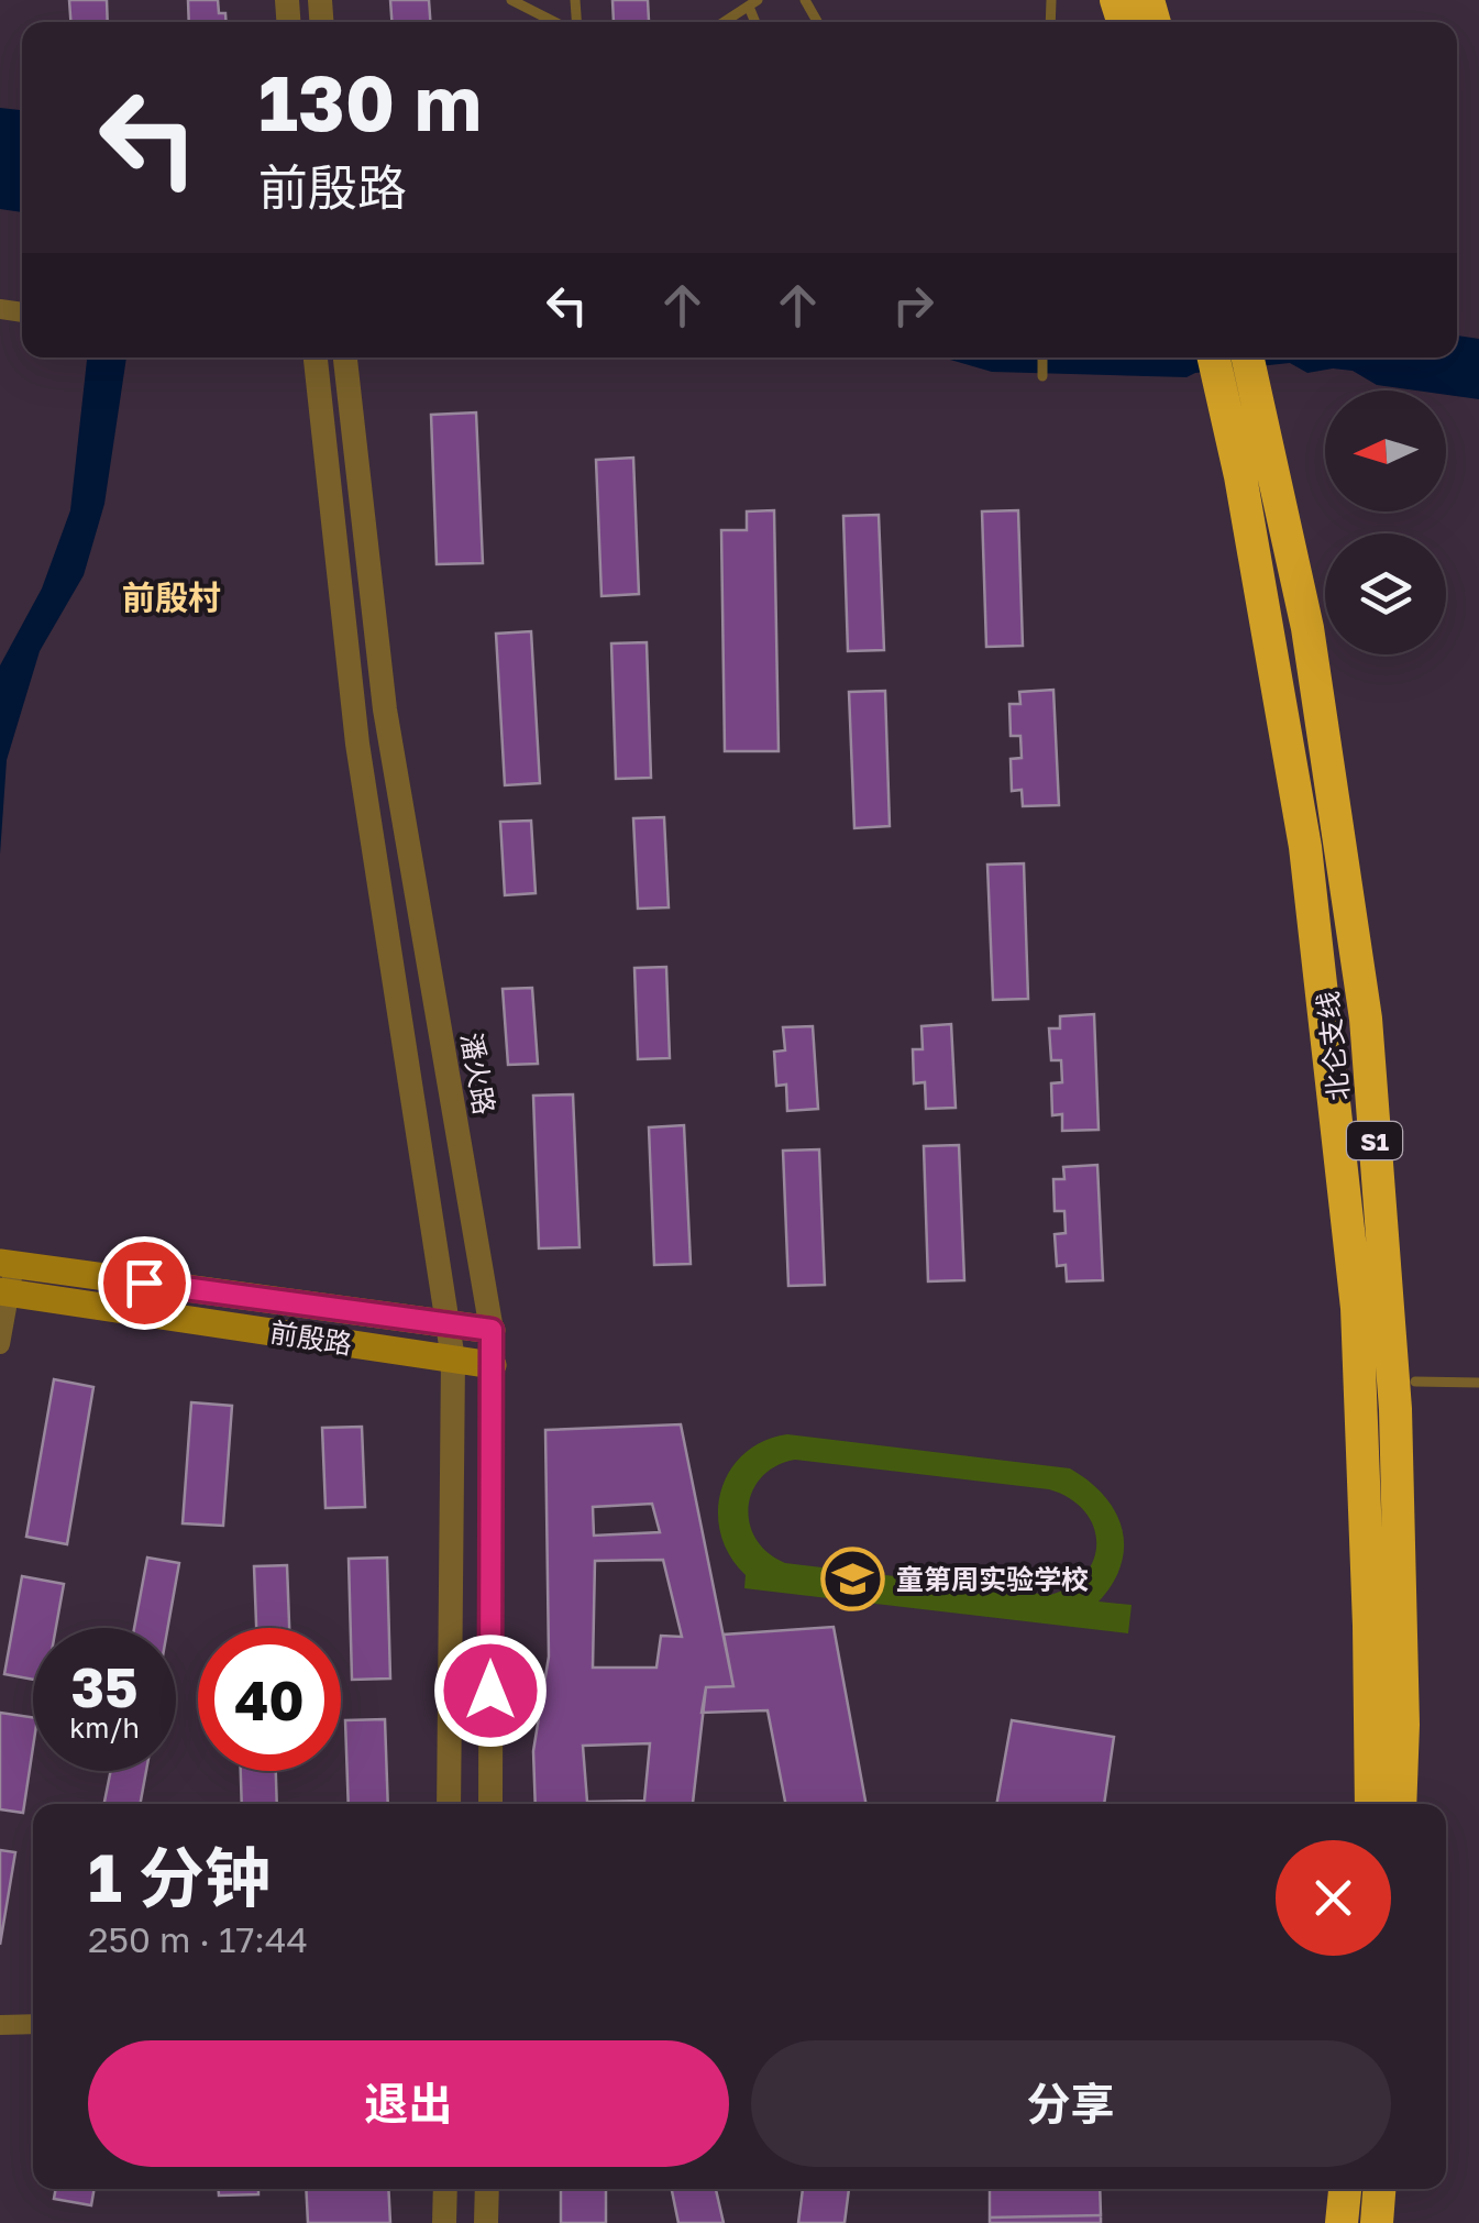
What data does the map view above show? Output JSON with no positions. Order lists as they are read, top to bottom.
{
  "streets": {
    "highway": ["北仑支线", "S1"],
    "main road": ["前殷路"],
    "street": ["潘火路"]
  },
  "crossings": [
    ["潘火路", "前殷路"]
  ],
  "districts": ["前殷村"],
  "places": {
    "school or university": ["童第周实验学校"]
  },
  "north": "left",
  "page": {
    "turn": ["130 m", "前殷路"],
    "speed": "35 km/h",
    "limit": "40",
    "heading": ["1 分钟", "250 m · 17:44"],
    "buttons": ["退出", "分享"]
  }
}
